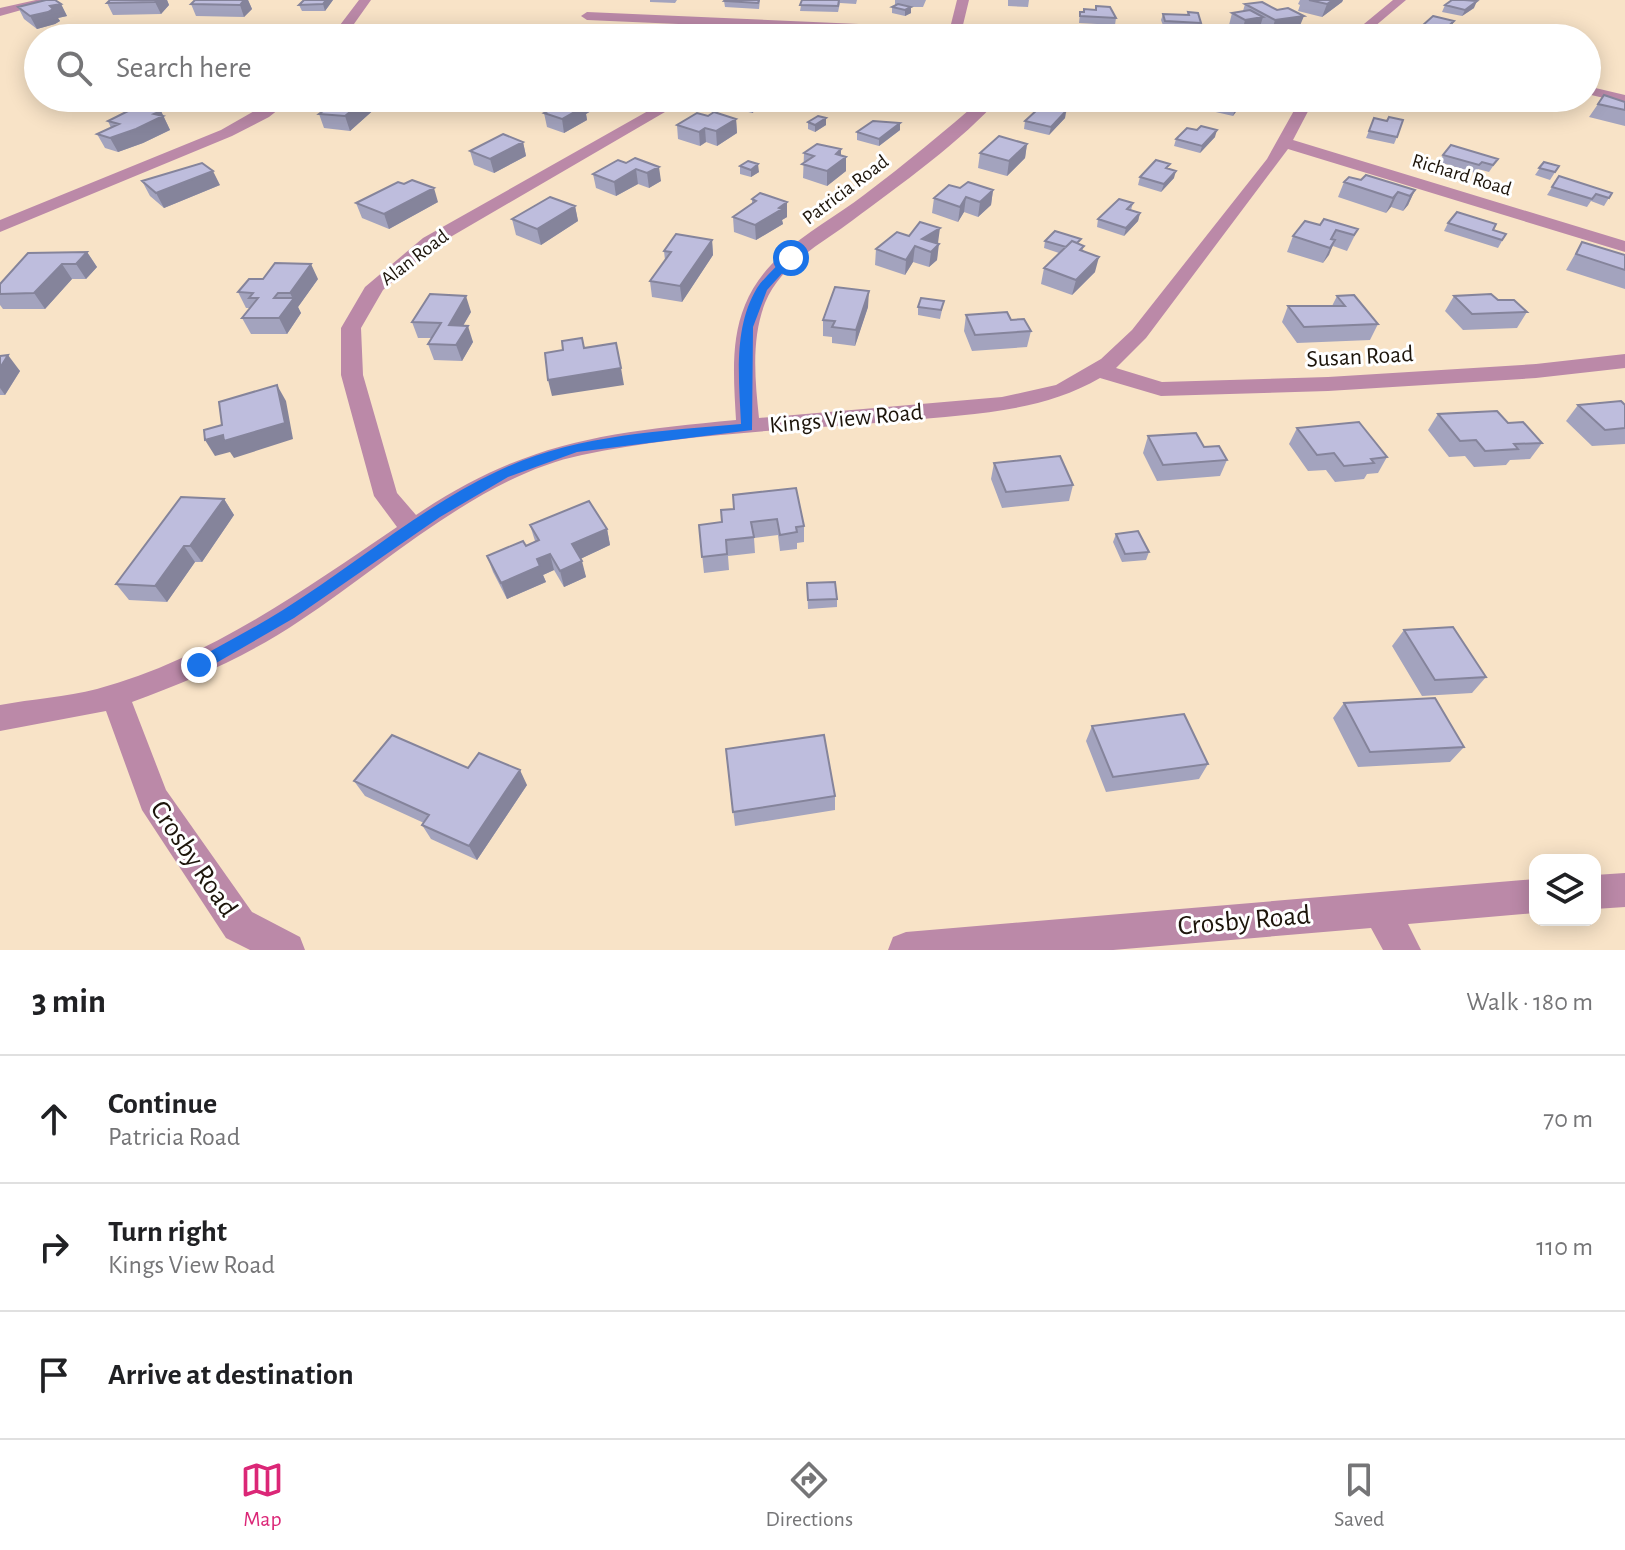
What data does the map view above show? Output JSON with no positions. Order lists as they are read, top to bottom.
{
  "streets": {
    "street": [
      "Richard Road",
      "Patricia Road",
      "Alan Road",
      "Susan Road",
      "Kings View Road",
      "Crosby Road"
    ]
  },
  "crossings": [
    ["Richard Road", "Kings View Road"],
    ["Patricia Road", "Kings View Road"],
    ["Alan Road", "Kings View Road"],
    ["Susan Road", "Kings View Road"],
    ["Kings View Road", "Crosby Road"]
  ],
  "page": {
    "search": "Search here",
    "heading": ["3 min", "Walk · 180 m"],
    "list": [
      ["Continue", "Patricia Road", "70 m"],
      ["Turn right", "Kings View Road", "110 m"],
      "Arrive at destination"
    ],
    "nav": ["Map", "Directions", "Saved"]
  }
}
